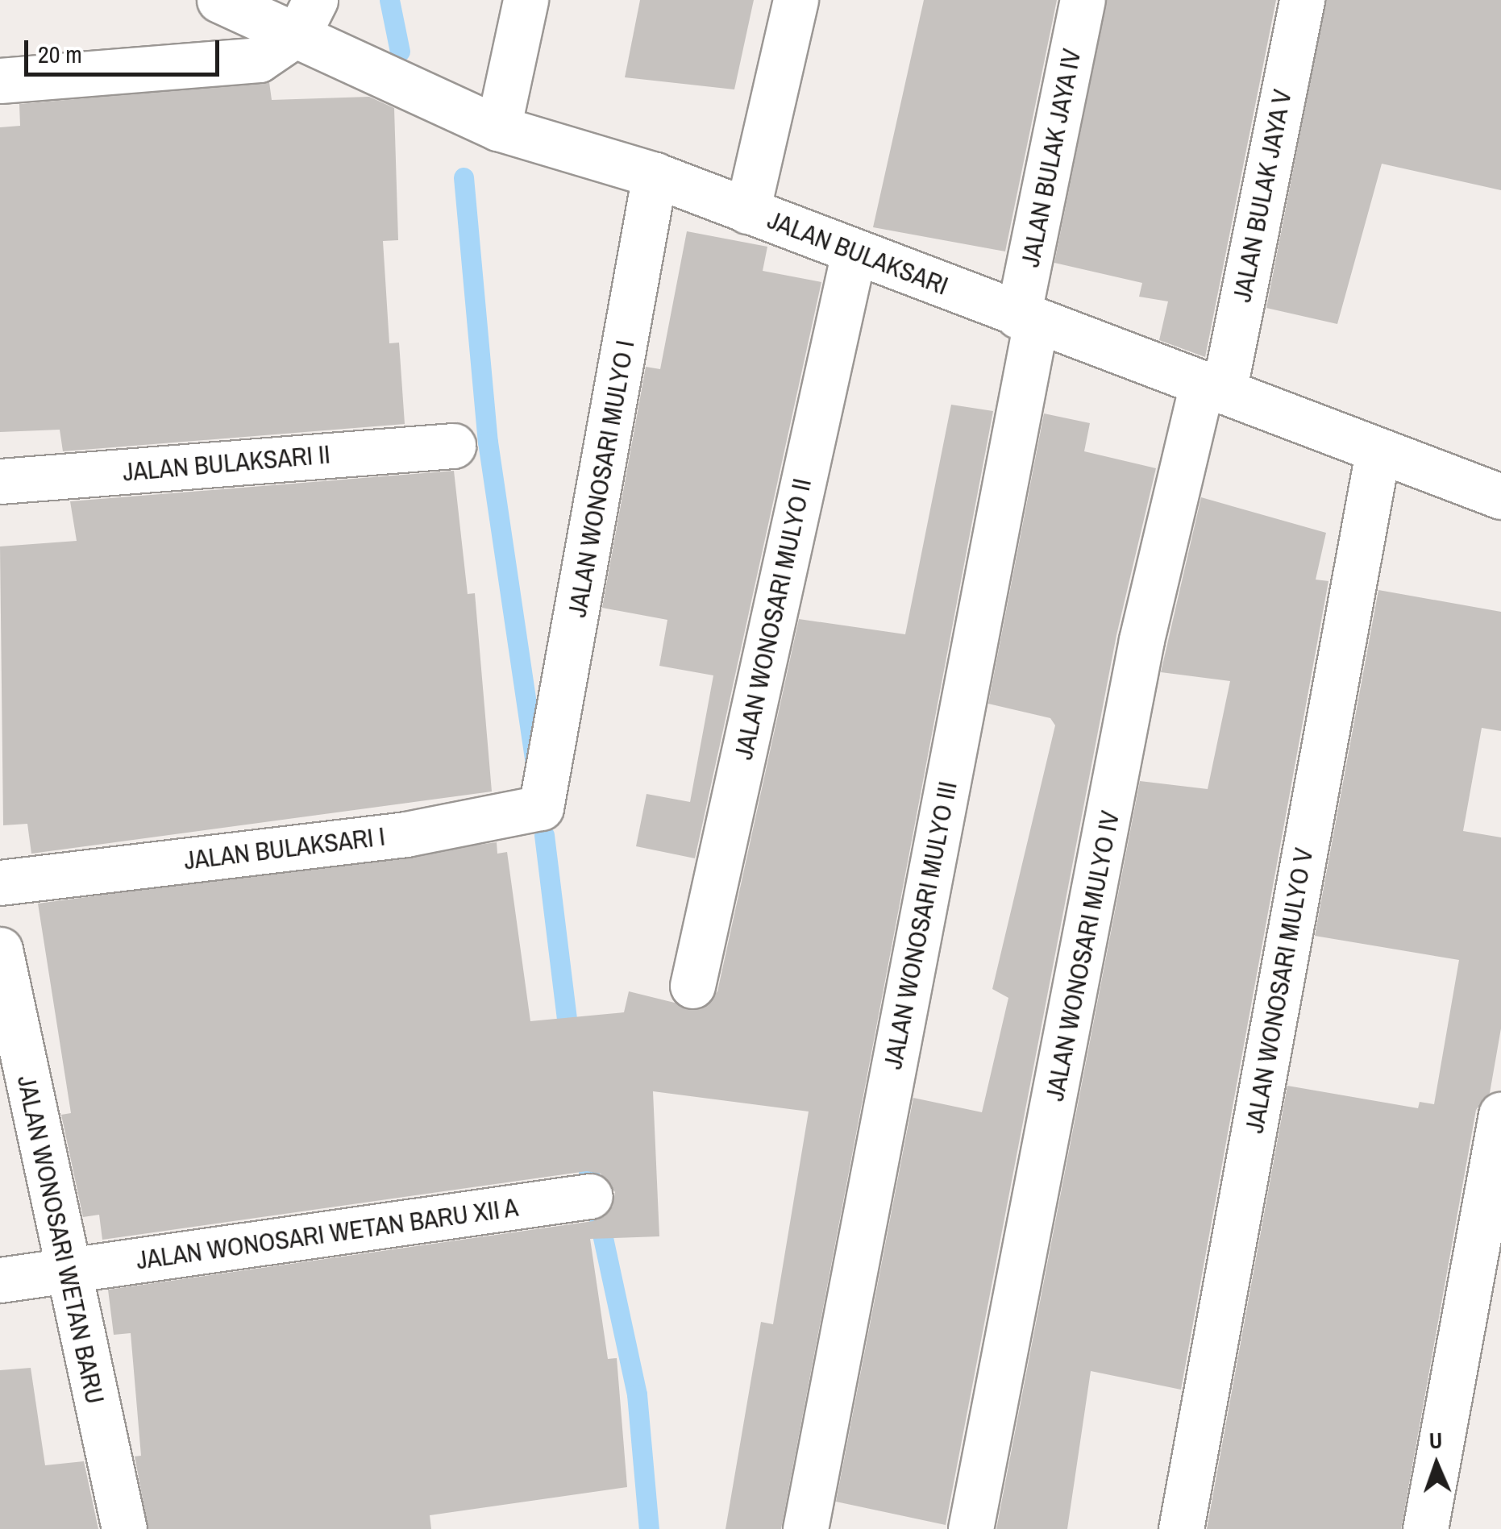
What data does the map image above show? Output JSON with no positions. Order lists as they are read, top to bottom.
{
  "streets": {
    "street": [
      "JALAN BULAK JAYA IV",
      "JALAN BULAK JAYA V",
      "JALAN BULAKSARI",
      "JALAN BULAKSARI II",
      "JALAN WONOSARI MULYO I",
      "JALAN WONOSARI MULYO II",
      "JALAN BULAKSARI I",
      "JALAN WONOSARI MULYO III",
      "JALAN WONOSARI MULYO IV",
      "JALAN WONOSARI MULYO V",
      "JALAN WONOSARI WETAN BARU XII A",
      "JALAN WONOSARI WETAN BARU"
    ]
  },
  "crossings": [
    ["JALAN BULAK JAYA IV", "JALAN BULAKSARI"],
    ["JALAN BULAK JAYA IV", "JALAN WONOSARI MULYO III"],
    ["JALAN BULAK JAYA V", "JALAN BULAKSARI"],
    ["JALAN BULAK JAYA V", "JALAN WONOSARI MULYO IV"],
    ["JALAN BULAKSARI", "JALAN WONOSARI MULYO I"],
    ["JALAN BULAKSARI", "JALAN WONOSARI MULYO II"],
    ["JALAN BULAKSARI", "JALAN WONOSARI MULYO III"],
    ["JALAN BULAKSARI", "JALAN WONOSARI MULYO IV"],
    ["JALAN BULAKSARI", "JALAN WONOSARI MULYO V"],
    ["JALAN WONOSARI MULYO I", "JALAN BULAKSARI I"],
    ["JALAN WONOSARI WETAN BARU XII A", "JALAN WONOSARI WETAN BARU"]
  ],
  "scale_bar": "20 m",
  "north": "top"
}
